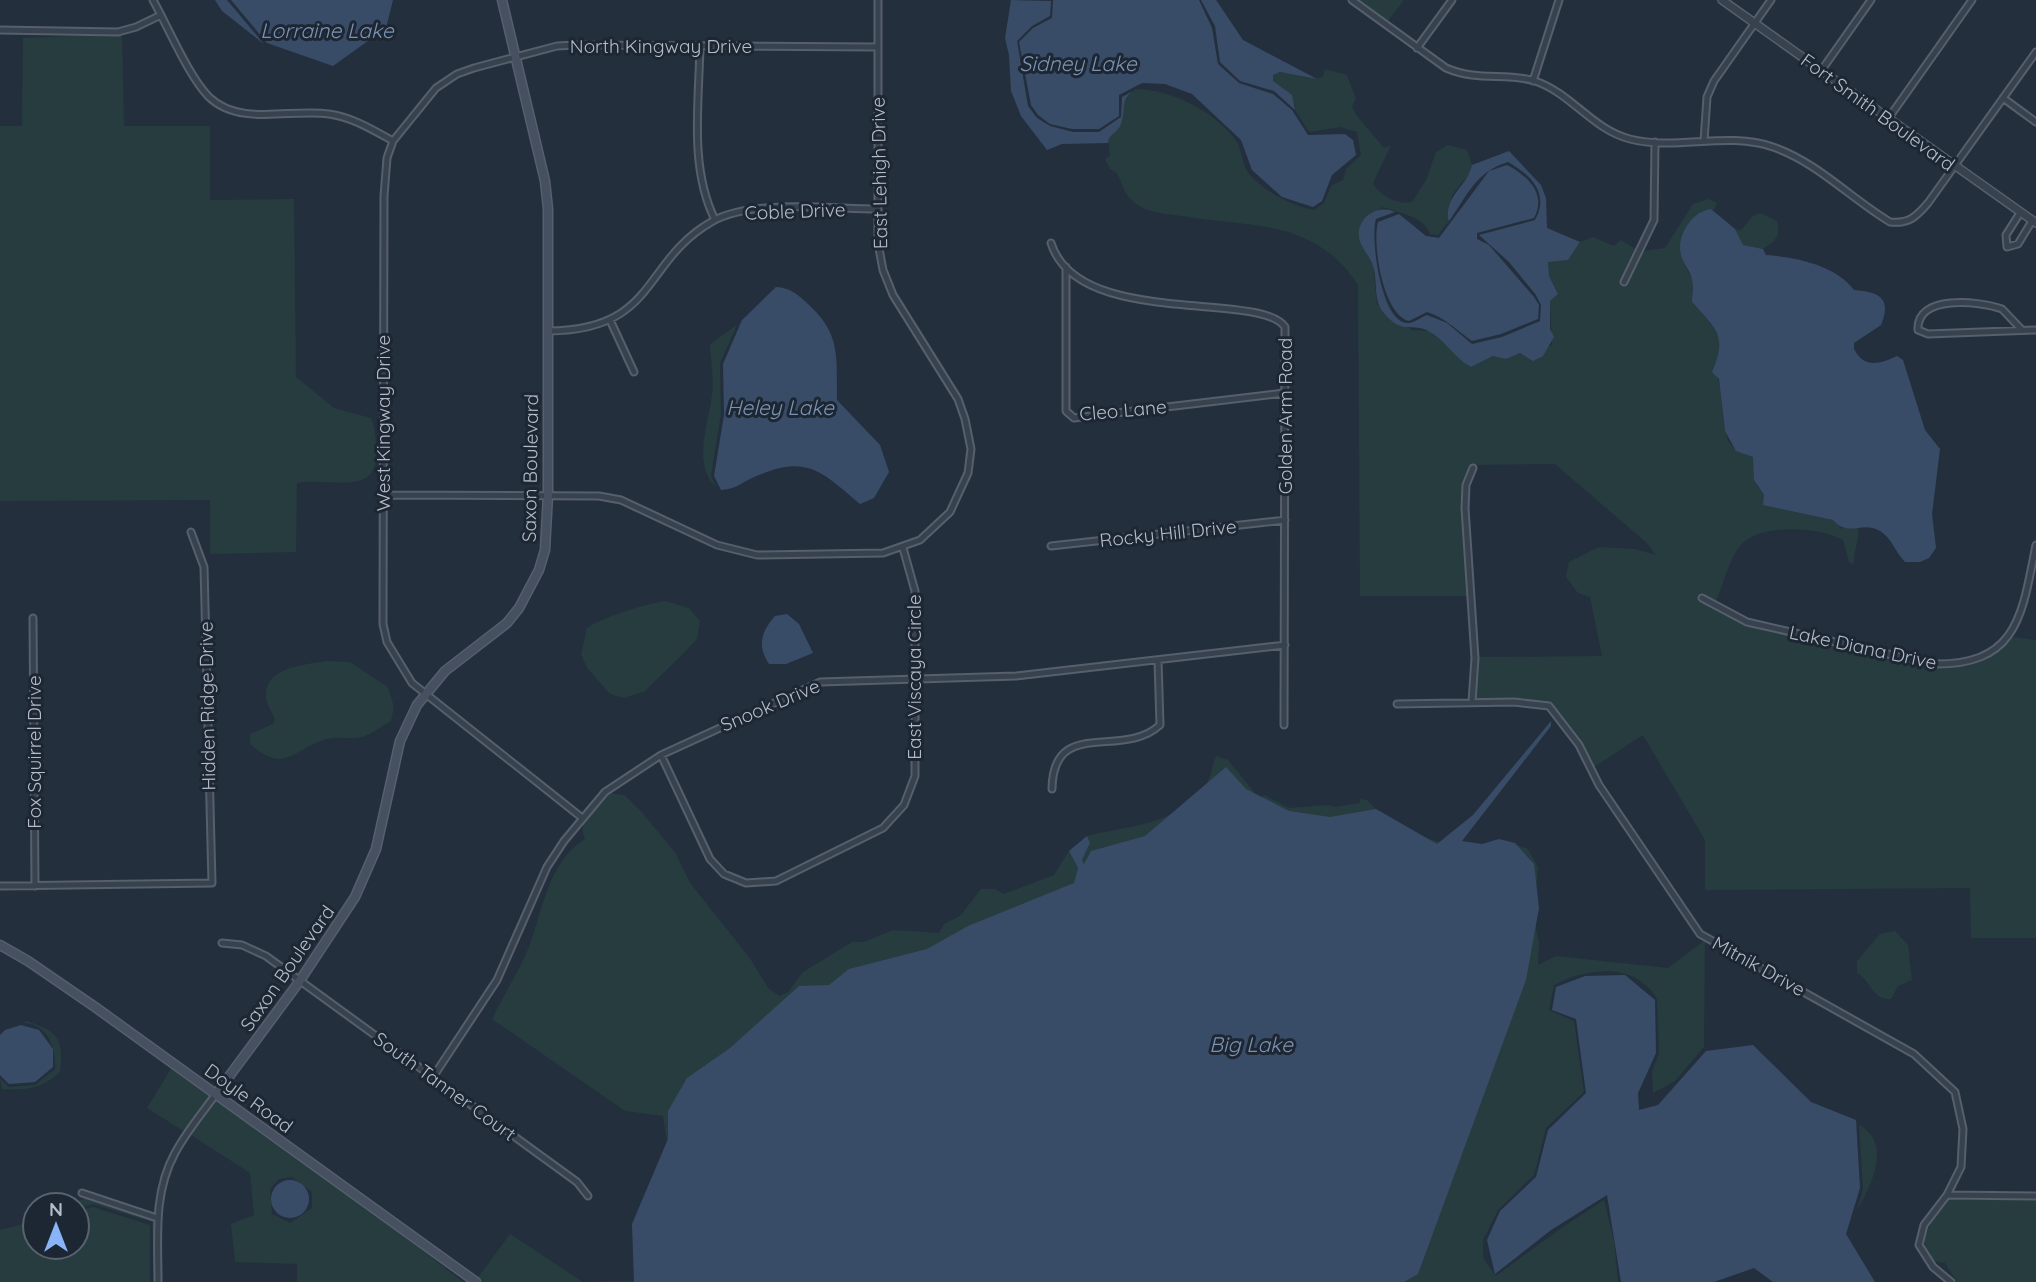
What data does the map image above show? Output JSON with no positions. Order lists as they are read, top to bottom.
{
  "streets": {
    "main road": ["Saxon Boulevard", "Doyle Road"],
    "street": [
      "North Kingway Drive",
      "Fort Smith Boulevard",
      "East Lehigh Drive",
      "Coble Drive",
      "Cleo Lane",
      "Golden Arm Road",
      "West Kingway Drive",
      "Rocky Hill Drive",
      "Lake Diana Drive",
      "East Viscaya Circle",
      "Snook Drive",
      "Hidden Ridge Drive",
      "Fox Squirrel Drive",
      "Mitnik Drive",
      "South Tanner Court"
    ]
  },
  "crossings": [
    ["North Kingway Drive", "East Lehigh Drive"],
    ["North Kingway Drive", "West Kingway Drive"],
    ["North Kingway Drive", "Saxon Boulevard"],
    ["East Lehigh Drive", "Coble Drive"],
    ["East Lehigh Drive", "East Viscaya Circle"],
    ["Coble Drive", "Saxon Boulevard"],
    ["Cleo Lane", "Golden Arm Road"],
    ["Golden Arm Road", "Rocky Hill Drive"],
    ["Golden Arm Road", "Snook Drive"],
    ["West Kingway Drive", "Saxon Boulevard"],
    ["West Kingway Drive", "Snook Drive"],
    ["Saxon Boulevard", "South Tanner Court"],
    ["Saxon Boulevard", "Doyle Road"],
    ["East Viscaya Circle", "Snook Drive"],
    ["Snook Drive", "South Tanner Court"],
    ["Hidden Ridge Drive", "Fox Squirrel Drive"]
  ],
  "water": [
    "Lorraine Lake",
    "Sidney Lake",
    "Heley Lake",
    "Big Lake"
  ],
  "north": "top"
}
